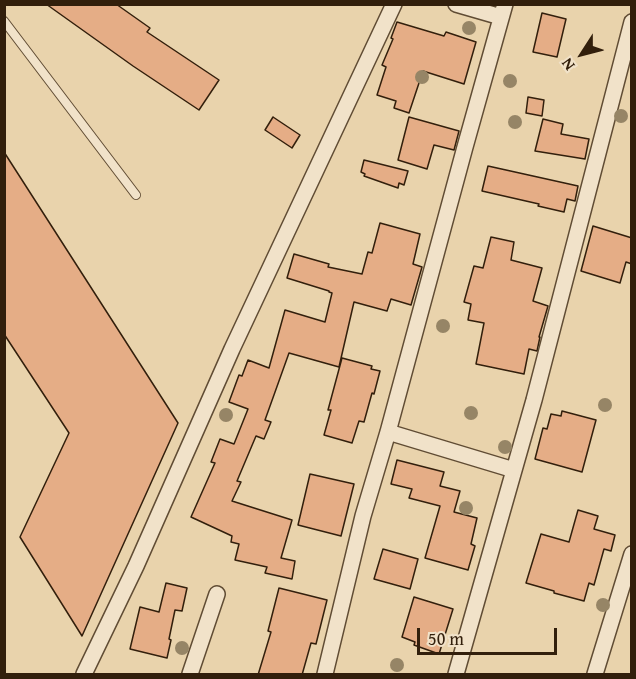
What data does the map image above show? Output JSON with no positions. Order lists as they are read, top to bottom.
{
  "scale_bar": "50 m",
  "north": "bottom left"
}
